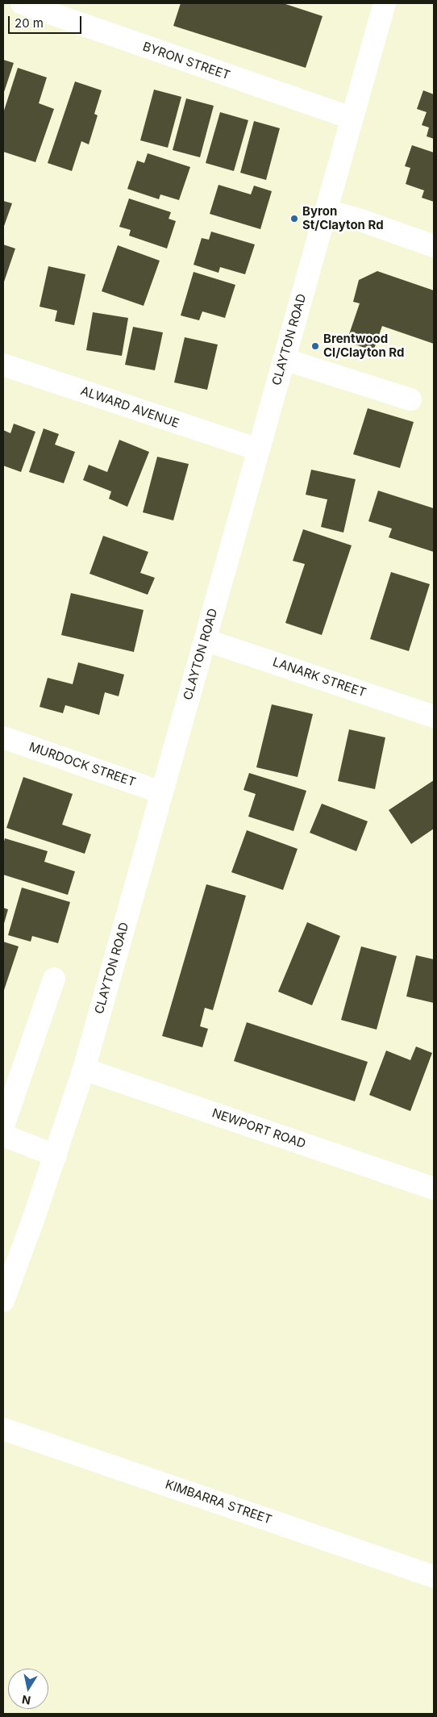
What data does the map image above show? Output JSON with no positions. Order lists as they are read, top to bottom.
{
  "streets": {
    "street": [
      "BYRON STREET",
      "CLAYTON ROAD",
      "ALWARD AVENUE",
      "LANARK STREET",
      "MURDOCK STREET",
      "NEWPORT ROAD",
      "KIMBARRA STREET"
    ]
  },
  "crossings": [
    ["BYRON STREET", "CLAYTON ROAD"],
    ["CLAYTON ROAD", "ALWARD AVENUE"],
    ["CLAYTON ROAD", "LANARK STREET"],
    ["CLAYTON ROAD", "MURDOCK STREET"],
    ["CLAYTON ROAD", "NEWPORT ROAD"]
  ],
  "places": ["Byron St/Clayton Rd", "Brentwood Cl/Clayton Rd"],
  "scale_bar": "20 m",
  "north": "bottom"
}
